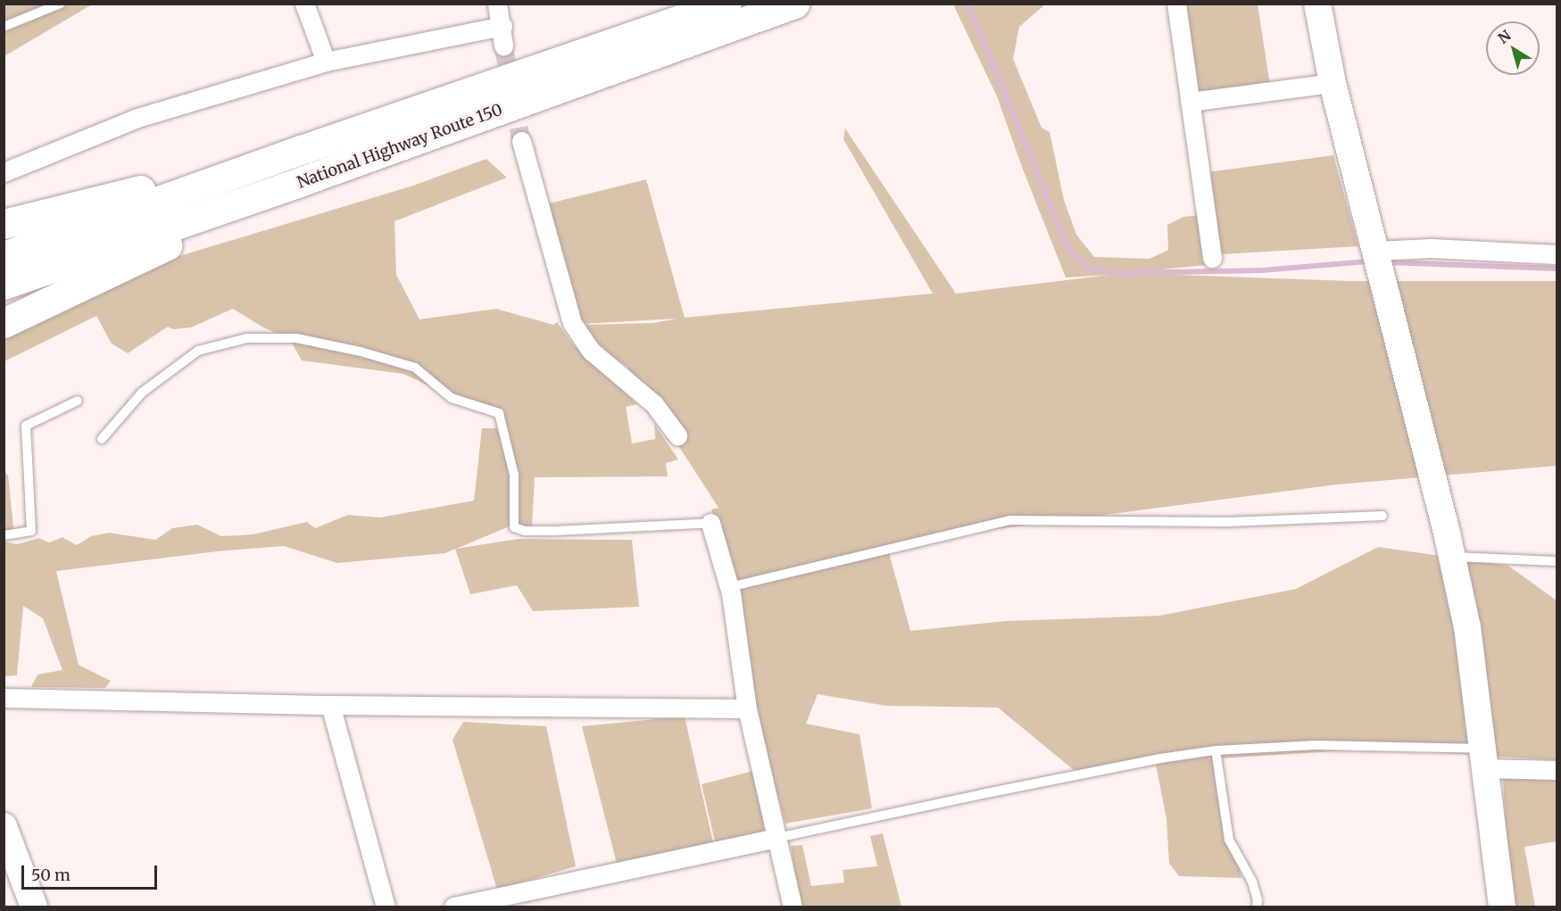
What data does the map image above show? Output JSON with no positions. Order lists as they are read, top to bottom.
{
  "streets": {
    "highway": ["National Highway Route 150"]
  },
  "scale_bar": "50 m",
  "north": "top left"
}
